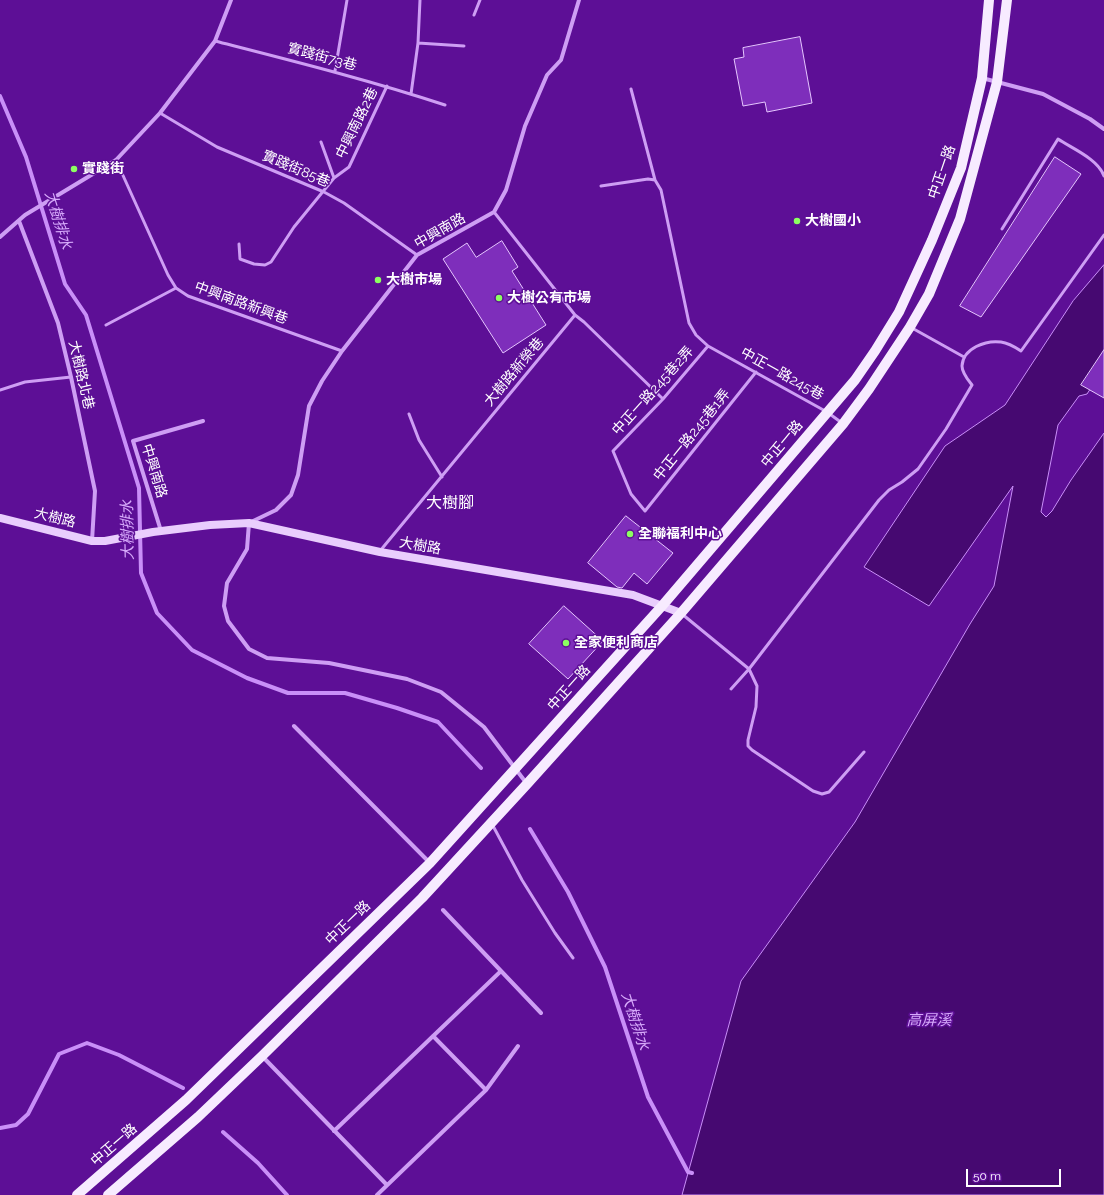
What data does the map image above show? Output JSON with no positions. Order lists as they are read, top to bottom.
{
  "streets": {
    "main road": ["中正一路"],
    "street": ["中興南路", "大樹路北巷", "大樹路"],
    "lane": [
      "實踐街73巷",
      "中興南路2巷",
      "實踐街85巷",
      "中興南路新興巷",
      "大樹路新榮巷",
      "中正一路245巷",
      "中正一路245巷2弄",
      "中正一路245巷1弄"
    ]
  },
  "crossings": [
    ["實踐街73巷", "中興南路2巷"],
    ["中興南路2巷", "實踐街85巷"],
    ["實踐街85巷", "中興南路"],
    ["中正一路", "中正一路245巷"],
    ["中正一路", "大樹路"],
    ["中興南路", "中興南路新興巷"],
    ["中興南路", "大樹路"],
    ["大樹路新榮巷", "大樹路"],
    ["中正一路245巷", "中正一路245巷2弄"],
    ["中正一路245巷", "中正一路245巷1弄"],
    ["大樹路北巷", "大樹路"],
    ["中正一路245巷2弄", "中正一路245巷1弄"]
  ],
  "districts": ["大樹腳"],
  "water": ["大樹排水", "高屏溪"],
  "places": [
    "實踐街",
    "大樹國小",
    "大樹市場",
    "大樹公有市場",
    "全聯福利中心",
    "全家便利商店"
  ],
  "scale_bar": "50 m"
}
